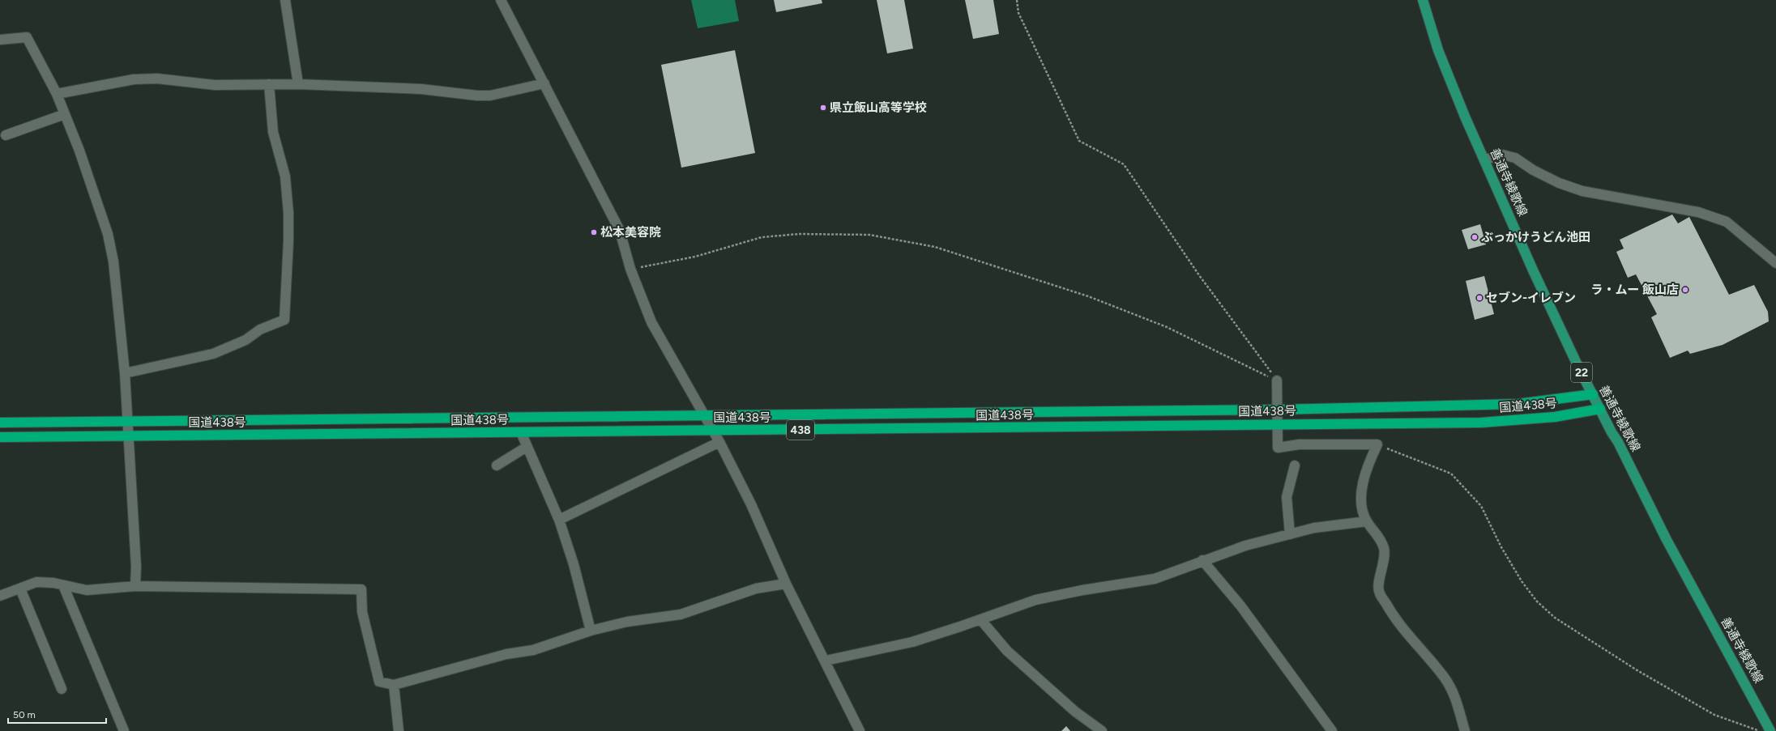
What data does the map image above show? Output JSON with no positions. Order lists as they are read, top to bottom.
{
  "streets": {
    "highway": ["国道438号", "438"],
    "main road": ["善通寺綾歌線", "22"]
  },
  "crossings": [
    ["善通寺綾歌線", "国道438号"]
  ],
  "places": [
    "県立飯山高等学校",
    "松本美容院",
    "ぶっかけうどん池田",
    "ラ・ムー 飯山店",
    "セブン-イレブン"
  ],
  "scale_bar": "50 m"
}
